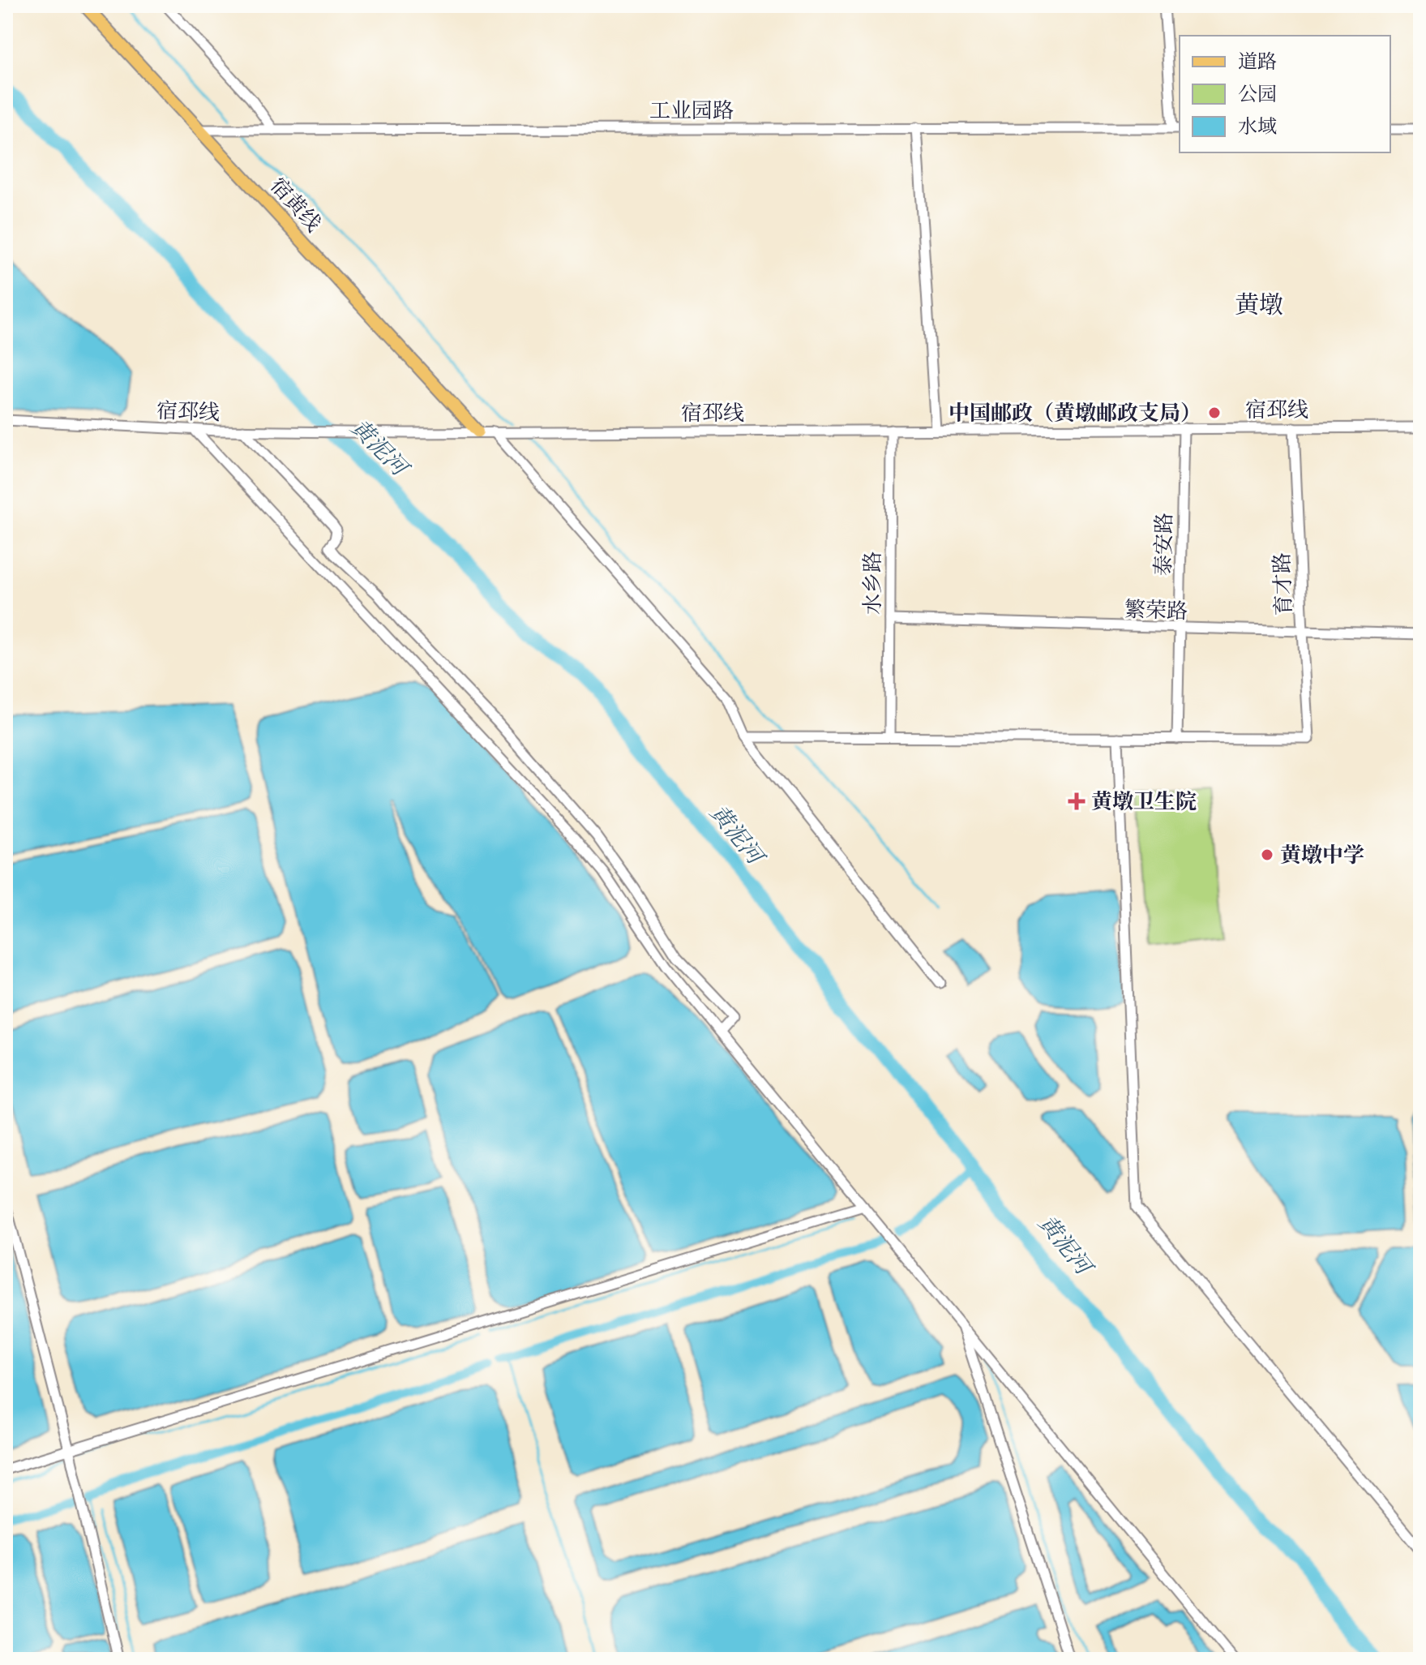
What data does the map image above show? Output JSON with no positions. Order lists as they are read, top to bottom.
{
  "streets": {
    "main road": ["宿黄线"],
    "street": [
      "工业园路",
      "宿邳线",
      "泰安路",
      "水乡路",
      "育才路",
      "繁荣路"
    ]
  },
  "crossings": [
    ["工业园路", "宿黄线"],
    ["宿黄线", "宿邳线"],
    ["宿邳线", "泰安路"],
    ["宿邳线", "水乡路"],
    ["宿邳线", "育才路"],
    ["泰安路", "育才路"],
    ["泰安路", "繁荣路"],
    ["水乡路", "繁荣路"],
    ["育才路", "繁荣路"]
  ],
  "districts": ["黄墩"],
  "water": ["黄泥河"],
  "places": {
    "other": ["中国邮政（黄墩邮政支局）", "黄墩中学"],
    "health": ["黄墩卫生院"]
  },
  "legend": ["道路", "公园", "水域"]
}
